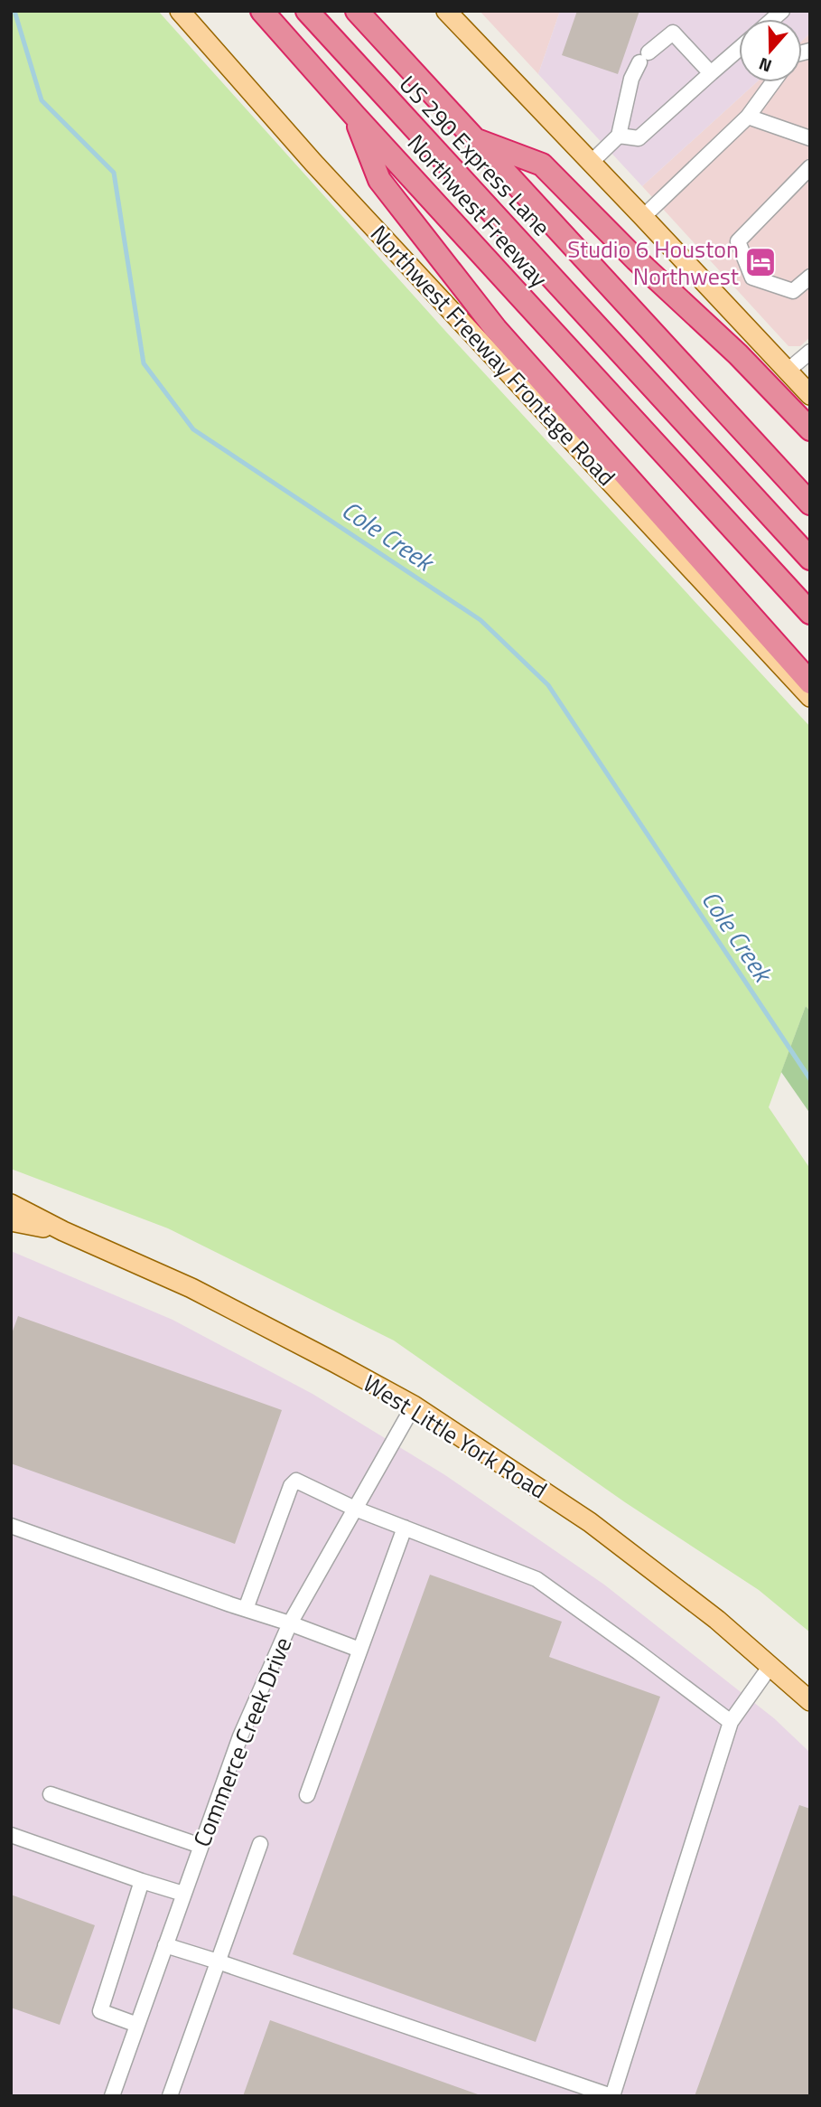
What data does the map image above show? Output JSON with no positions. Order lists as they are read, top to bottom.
{
  "streets": {
    "highway": ["US 290 Express Lane", "Northwest Freeway"],
    "main road": ["Northwest Freeway Frontage Road", "West Little York Road"],
    "street": ["Commerce Creek Drive"]
  },
  "crossings": [
    ["West Little York Road", "Commerce Creek Drive"]
  ],
  "water": ["Cole Creek"],
  "places": {
    "hotel": ["Studio 6 Houston Northwest"]
  },
  "north": "bottom"
}
